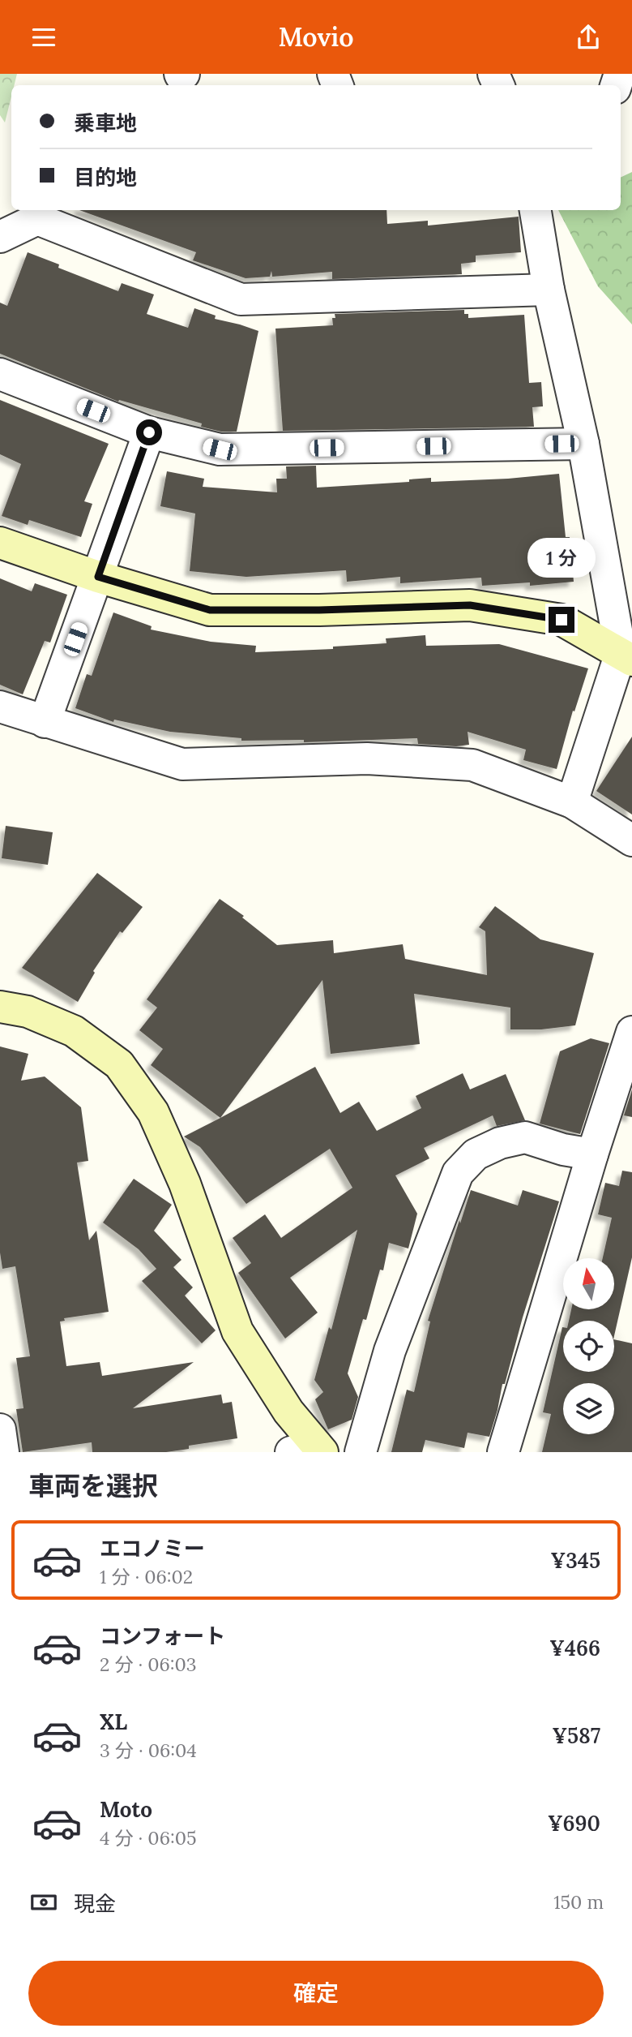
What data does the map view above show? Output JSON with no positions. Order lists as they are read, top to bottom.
{
  "north": "top",
  "page": {
    "header": "Movio",
    "banner": ["乗車地", "目的地"],
    "bubble": "1 分",
    "heading": "車両を選択",
    "list": [
      {
        "name": "エコノミー",
        "note": "1 分 · 06:02",
        "value": "¥345"
      },
      {
        "name": "コンフォート",
        "note": "2 分 · 06:03",
        "value": "¥466"
      },
      {
        "name": "XL",
        "note": "3 分 · 06:04",
        "value": "¥587"
      },
      {
        "name": "Moto",
        "note": "4 分 · 06:05",
        "value": "¥690"
      }
    ],
    "pay": ["現金", "150 m"],
    "buttons": "確定"
  }
}
